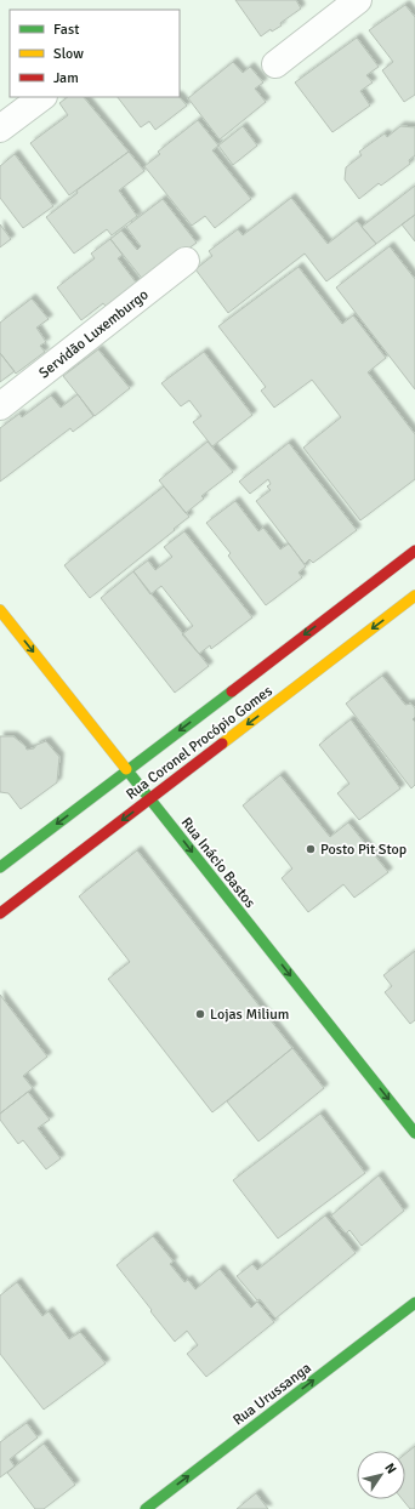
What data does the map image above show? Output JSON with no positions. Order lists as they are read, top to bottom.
{
  "streets": {
    "main road": ["Rua Coronel Procópio Gomes", "Rua Inácio Bastos", "Rua Urussanga"],
    "street": ["Servidão Luxemburgo"]
  },
  "crossings": [
    ["Rua Coronel Procópio Gomes", "Rua Inácio Bastos"]
  ],
  "one_way": ["Rua Coronel Procópio Gomes", "Rua Inácio Bastos", "Rua Urussanga"],
  "places": ["Posto Pit Stop", "Lojas Milium"],
  "legend": ["Fast", "Slow", "Jam"],
  "north": "top right"
}
